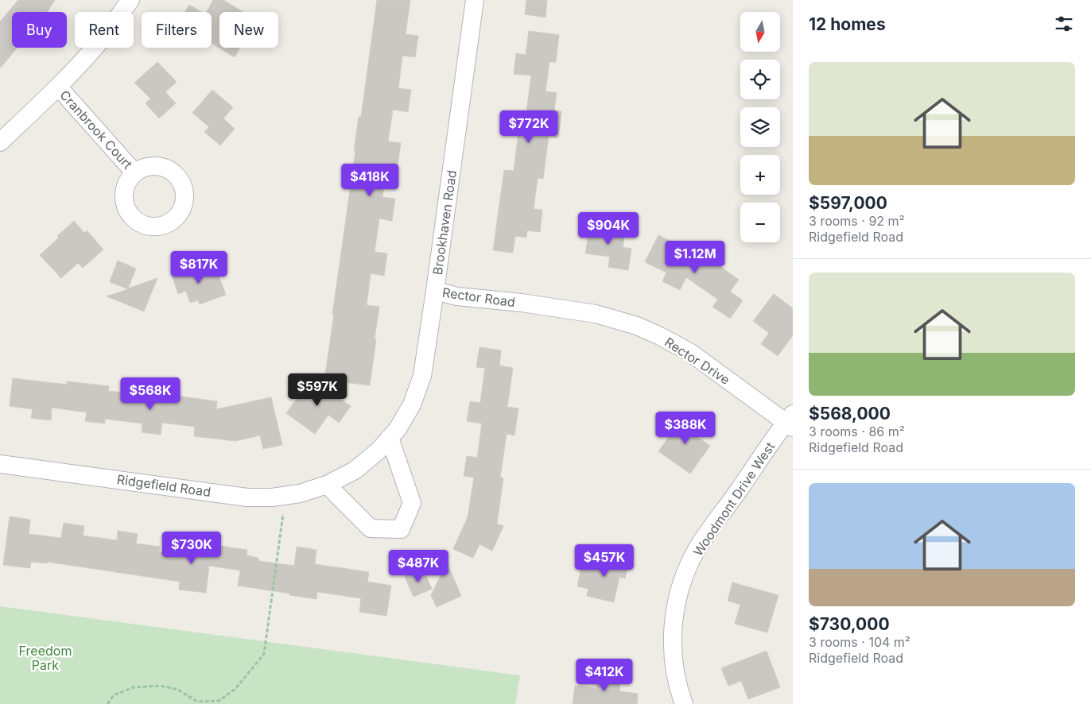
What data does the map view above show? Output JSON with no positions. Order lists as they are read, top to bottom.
{
  "streets": {
    "street": [
      "Cranbrook Court",
      "Brookhaven Road",
      "Rector Road",
      "Rector Drive",
      "Ridgefield Road",
      "Woodmont Drive West"
    ]
  },
  "crossings": [
    ["Brookhaven Road", "Rector Road"],
    ["Brookhaven Road", "Ridgefield Road"],
    ["Rector Road", "Rector Drive"],
    ["Rector Drive", "Woodmont Drive West"]
  ],
  "parks": ["Freedom Park"],
  "north": "bottom",
  "page": {
    "heading": "12 homes",
    "map_buttons": ["+", "−"],
    "chip": [
      "Buy",
      "Rent",
      "Filters",
      "New"
    ],
    "list": [
      {
        "name": "$597,000",
        "note": "3 rooms · 92 m² · Ridgefield Road"
      },
      {
        "name": "$568,000",
        "note": "3 rooms · 86 m² · Ridgefield Road"
      },
      {
        "name": "$730,000",
        "note": "3 rooms · 104 m² · Ridgefield Road"
      }
    ],
    "price": [
      "$772K",
      "$418K",
      "$904K",
      "$1.12M",
      "$817K",
      "$597K",
      "$568K",
      "$388K",
      "$730K",
      "$457K",
      "$487K",
      "$412K"
    ]
  }
}
